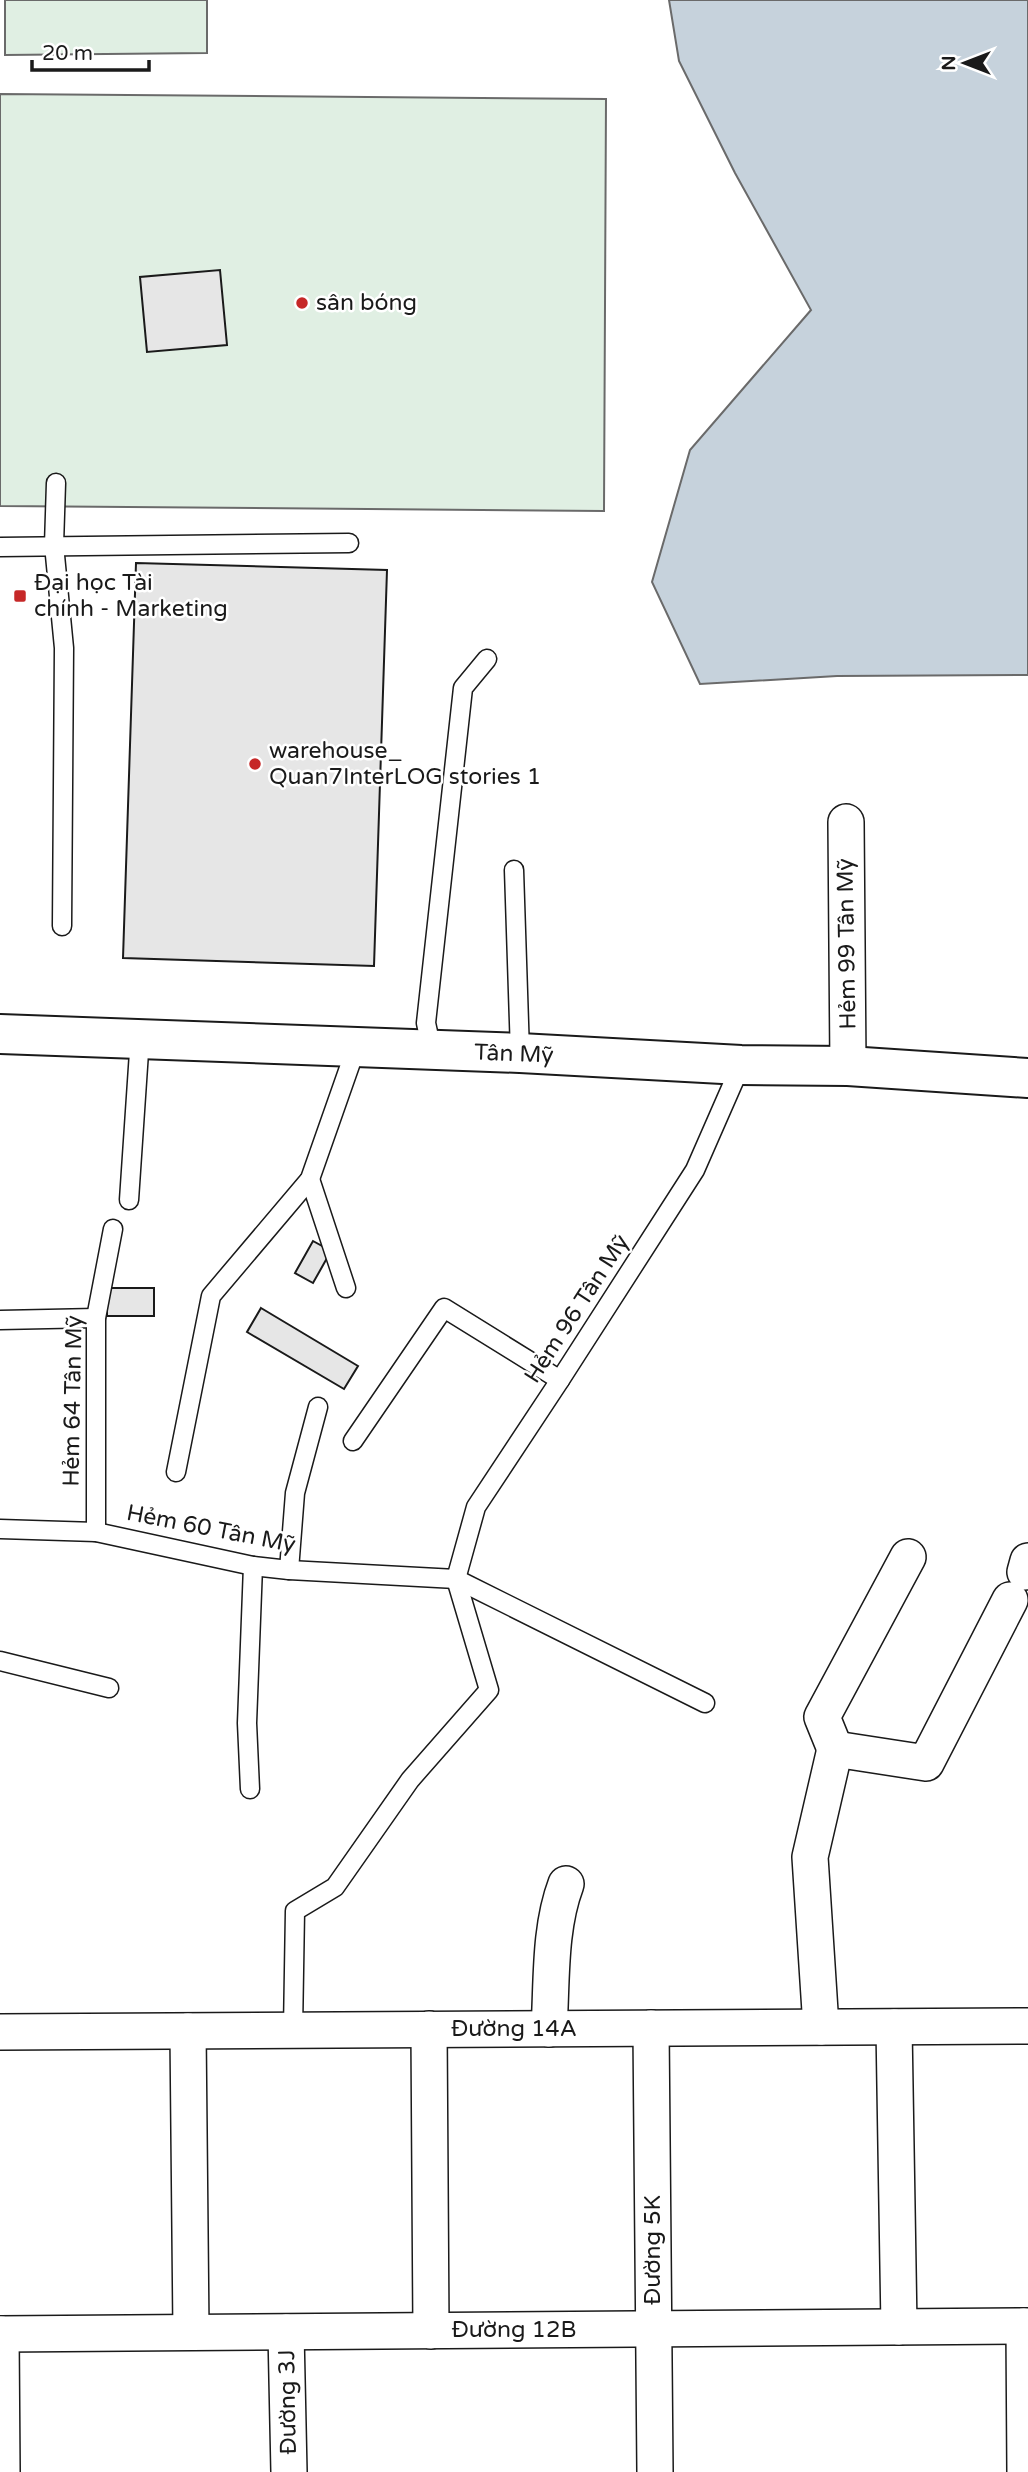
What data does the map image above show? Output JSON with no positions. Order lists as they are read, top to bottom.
{
  "streets": {
    "street": [
      "Hẻm 99 Tân Mỹ",
      "Tân Mỹ",
      "Đường 14A",
      "Đường 5K",
      "Đường 12B",
      "Đường 3J"
    ],
    "lane": ["Hẻm 96 Tân Mỹ", "Hẻm 64 Tân Mỹ", "Hẻm 60 Tân Mỹ"]
  },
  "crossings": [
    ["Hẻm 99 Tân Mỹ", "Tân Mỹ"],
    ["Tân Mỹ", "Hẻm 96 Tân Mỹ"],
    ["Hẻm 96 Tân Mỹ", "Hẻm 60 Tân Mỹ"],
    ["Hẻm 64 Tân Mỹ", "Hẻm 60 Tân Mỹ"],
    ["Đường 14A", "Đường 5K"],
    ["Đường 5K", "Đường 12B"],
    ["Đường 12B", "Đường 3J"]
  ],
  "places": {
    "other": ["sân bóng", "warehouse_ Quan7InterLOG stories 1"],
    "transit": ["Đại học Tài chính - Marketing"]
  },
  "scale_bar": "20 m",
  "north": "left"
}
